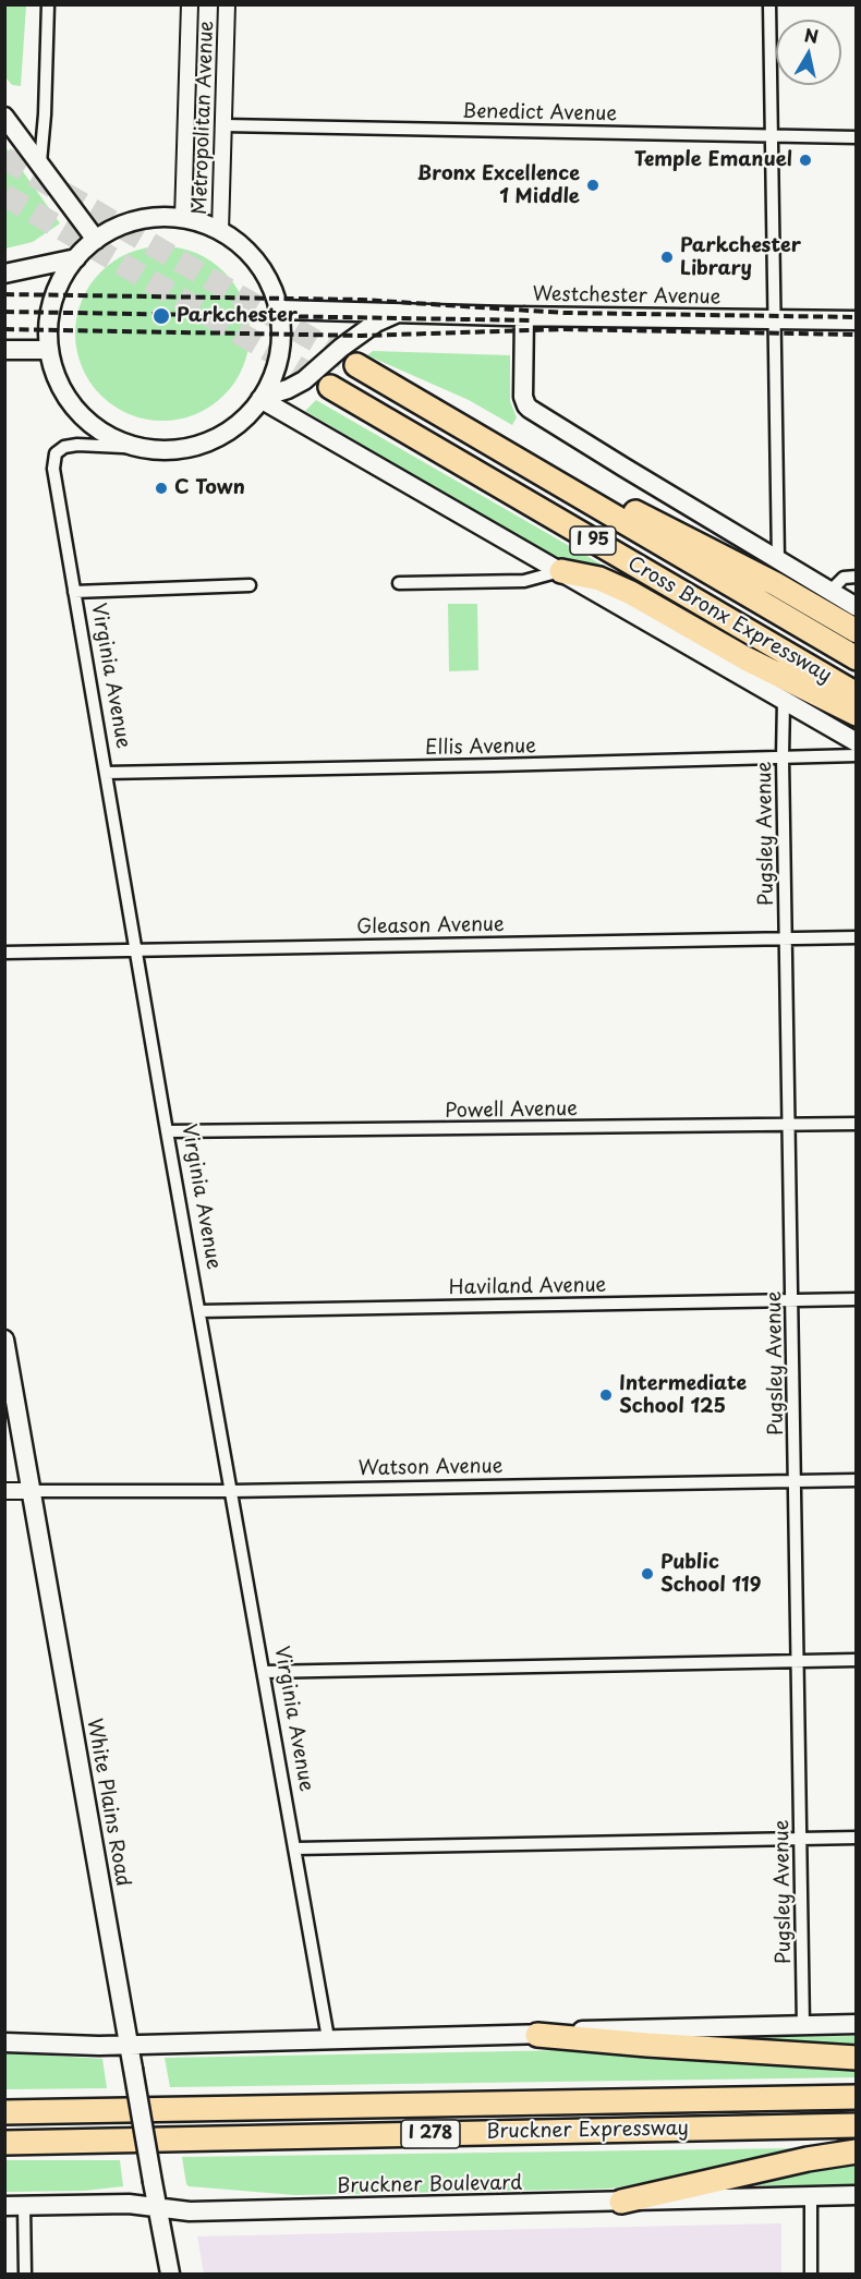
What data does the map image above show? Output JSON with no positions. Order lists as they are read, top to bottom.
{
  "streets": {
    "highway": [
      "I 95",
      "Cross Bronx Expressway",
      "Bruckner Expressway",
      "I 278"
    ],
    "main road": ["Westchester Avenue", "White Plains Road", "Bruckner Boulevard"],
    "street": [
      "Benedict Avenue",
      "Metropolitan Avenue",
      "Virginia Avenue",
      "Ellis Avenue",
      "Pugsley Avenue",
      "Gleason Avenue",
      "Powell Avenue",
      "Haviland Avenue",
      "Watson Avenue"
    ]
  },
  "crossings": [
    ["Benedict Avenue", "Metropolitan Avenue"],
    ["Metropolitan Avenue", "Westchester Avenue"],
    ["Metropolitan Avenue", "Virginia Avenue"],
    ["Westchester Avenue", "Virginia Avenue"],
    ["Virginia Avenue", "Ellis Avenue"],
    ["Virginia Avenue", "Gleason Avenue"],
    ["Virginia Avenue", "Powell Avenue"],
    ["Virginia Avenue", "Haviland Avenue"],
    ["Virginia Avenue", "Watson Avenue"],
    ["Ellis Avenue", "Pugsley Avenue"],
    ["Pugsley Avenue", "Gleason Avenue"],
    ["Pugsley Avenue", "Powell Avenue"],
    ["Pugsley Avenue", "Haviland Avenue"],
    ["Pugsley Avenue", "Watson Avenue"],
    ["Watson Avenue", "White Plains Road"],
    ["White Plains Road", "Bruckner Boulevard"]
  ],
  "places": [
    "Temple Emanuel",
    "Bronx Excellence 1 Middle",
    "Parkchester Library",
    "Parkchester",
    "C Town",
    "Intermediate School 125",
    "Public School 119"
  ],
  "north": "top"
}
